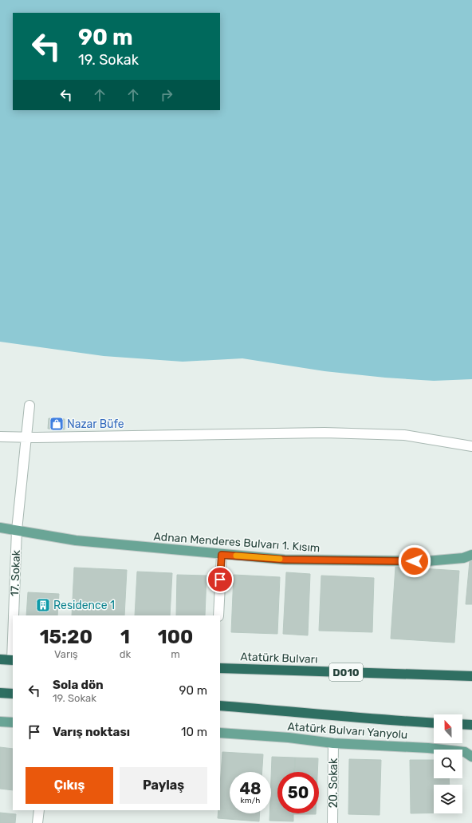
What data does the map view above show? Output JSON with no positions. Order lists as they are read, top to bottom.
{
  "streets": {
    "highway": ["Atatürk Bulvarı", "D010"],
    "main road": ["Adnan Menderes Bulvarı 1. Kısım", "Atatürk Bulvarı Yanyolu"],
    "street": ["17. Sokak", "20. Sokak"]
  },
  "crossings": [
    ["Adnan Menderes Bulvarı 1. Kısım", "17. Sokak"],
    ["Atatürk Bulvarı Yanyolu", "20. Sokak"]
  ],
  "places": {
    "shop": ["Nazar Büfe"],
    "building": ["Residence 1"]
  },
  "north": "top",
  "page": {
    "turn": ["90 m", "19. Sokak"],
    "eta": [
      "15:20",
      "Varış",
      "1",
      "dk",
      "100",
      "m"
    ],
    "list": [
      {
        "name": "Sola dön",
        "note": "19. Sokak",
        "value": "90 m"
      },
      {
        "name": "Varış noktası",
        "value": "10 m"
      }
    ],
    "buttons": ["Çıkış", "Paylaş"],
    "speed": "48 km/h",
    "limit": "50"
  }
}
